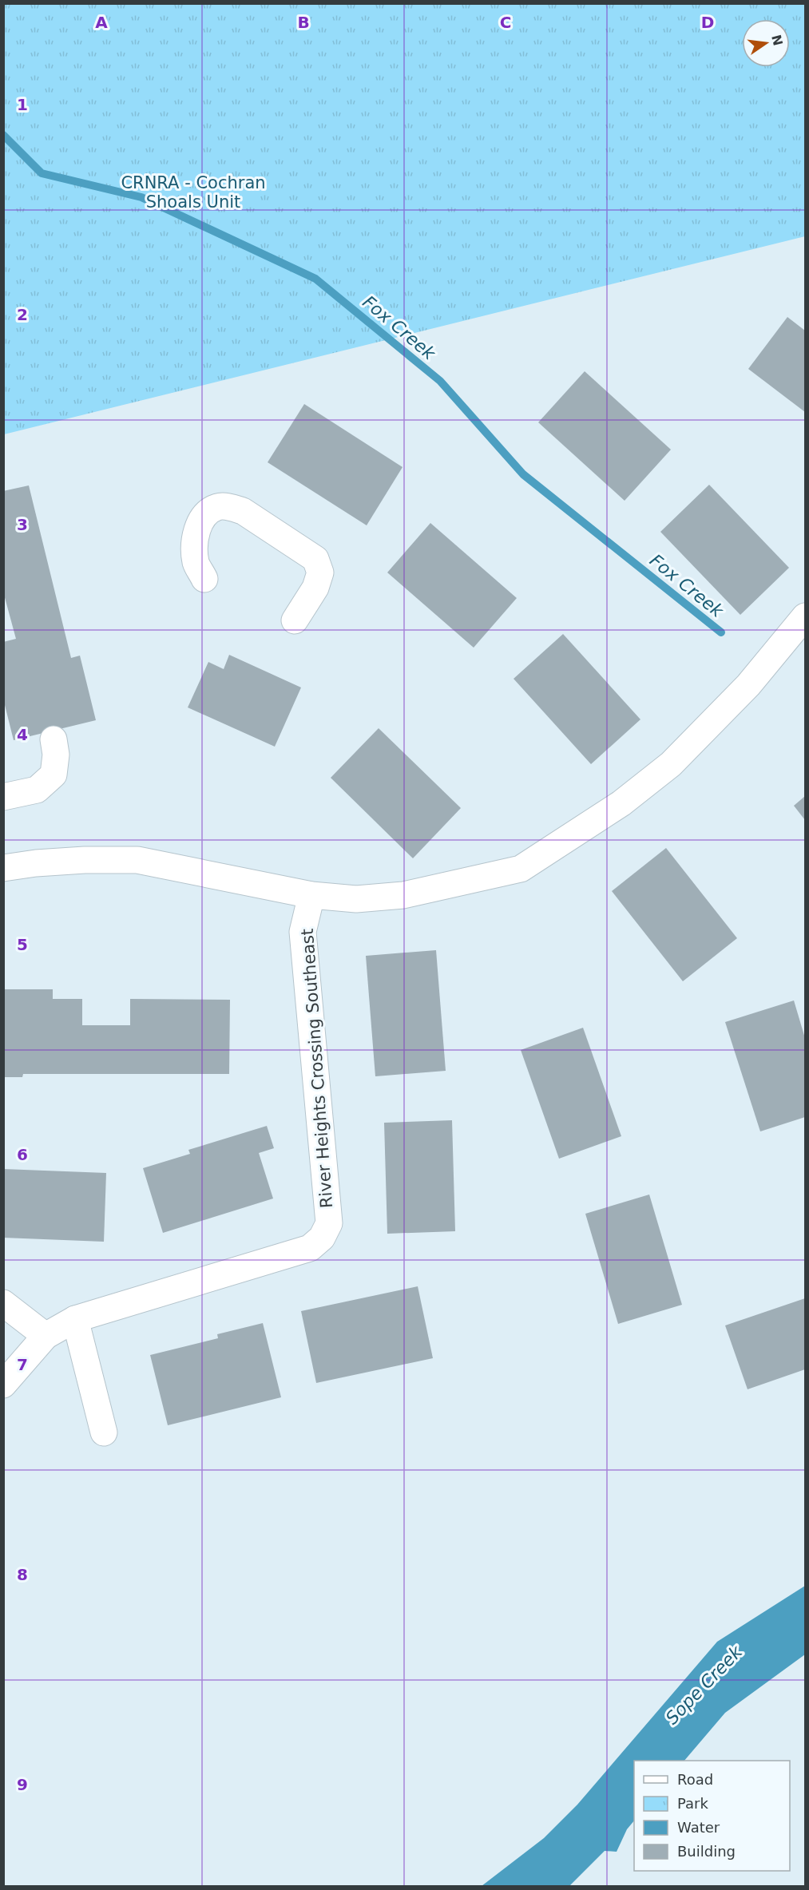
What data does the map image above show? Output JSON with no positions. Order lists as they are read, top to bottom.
{
  "streets": {
    "street": ["River Heights Crossing Southeast"]
  },
  "water": ["Fox Creek", "Sope Creek"],
  "parks": ["CRNRA - Cochran Shoals Unit"],
  "legend": [
    "Road",
    "Park",
    "Water",
    "Building"
  ],
  "north": "right",
  "grid": {
    "columns": [
      "A",
      "B",
      "C",
      "D"
    ],
    "rows": [
      "1",
      "2",
      "3",
      "4",
      "5",
      "6",
      "7",
      "8",
      "9"
    ]
  }
}
